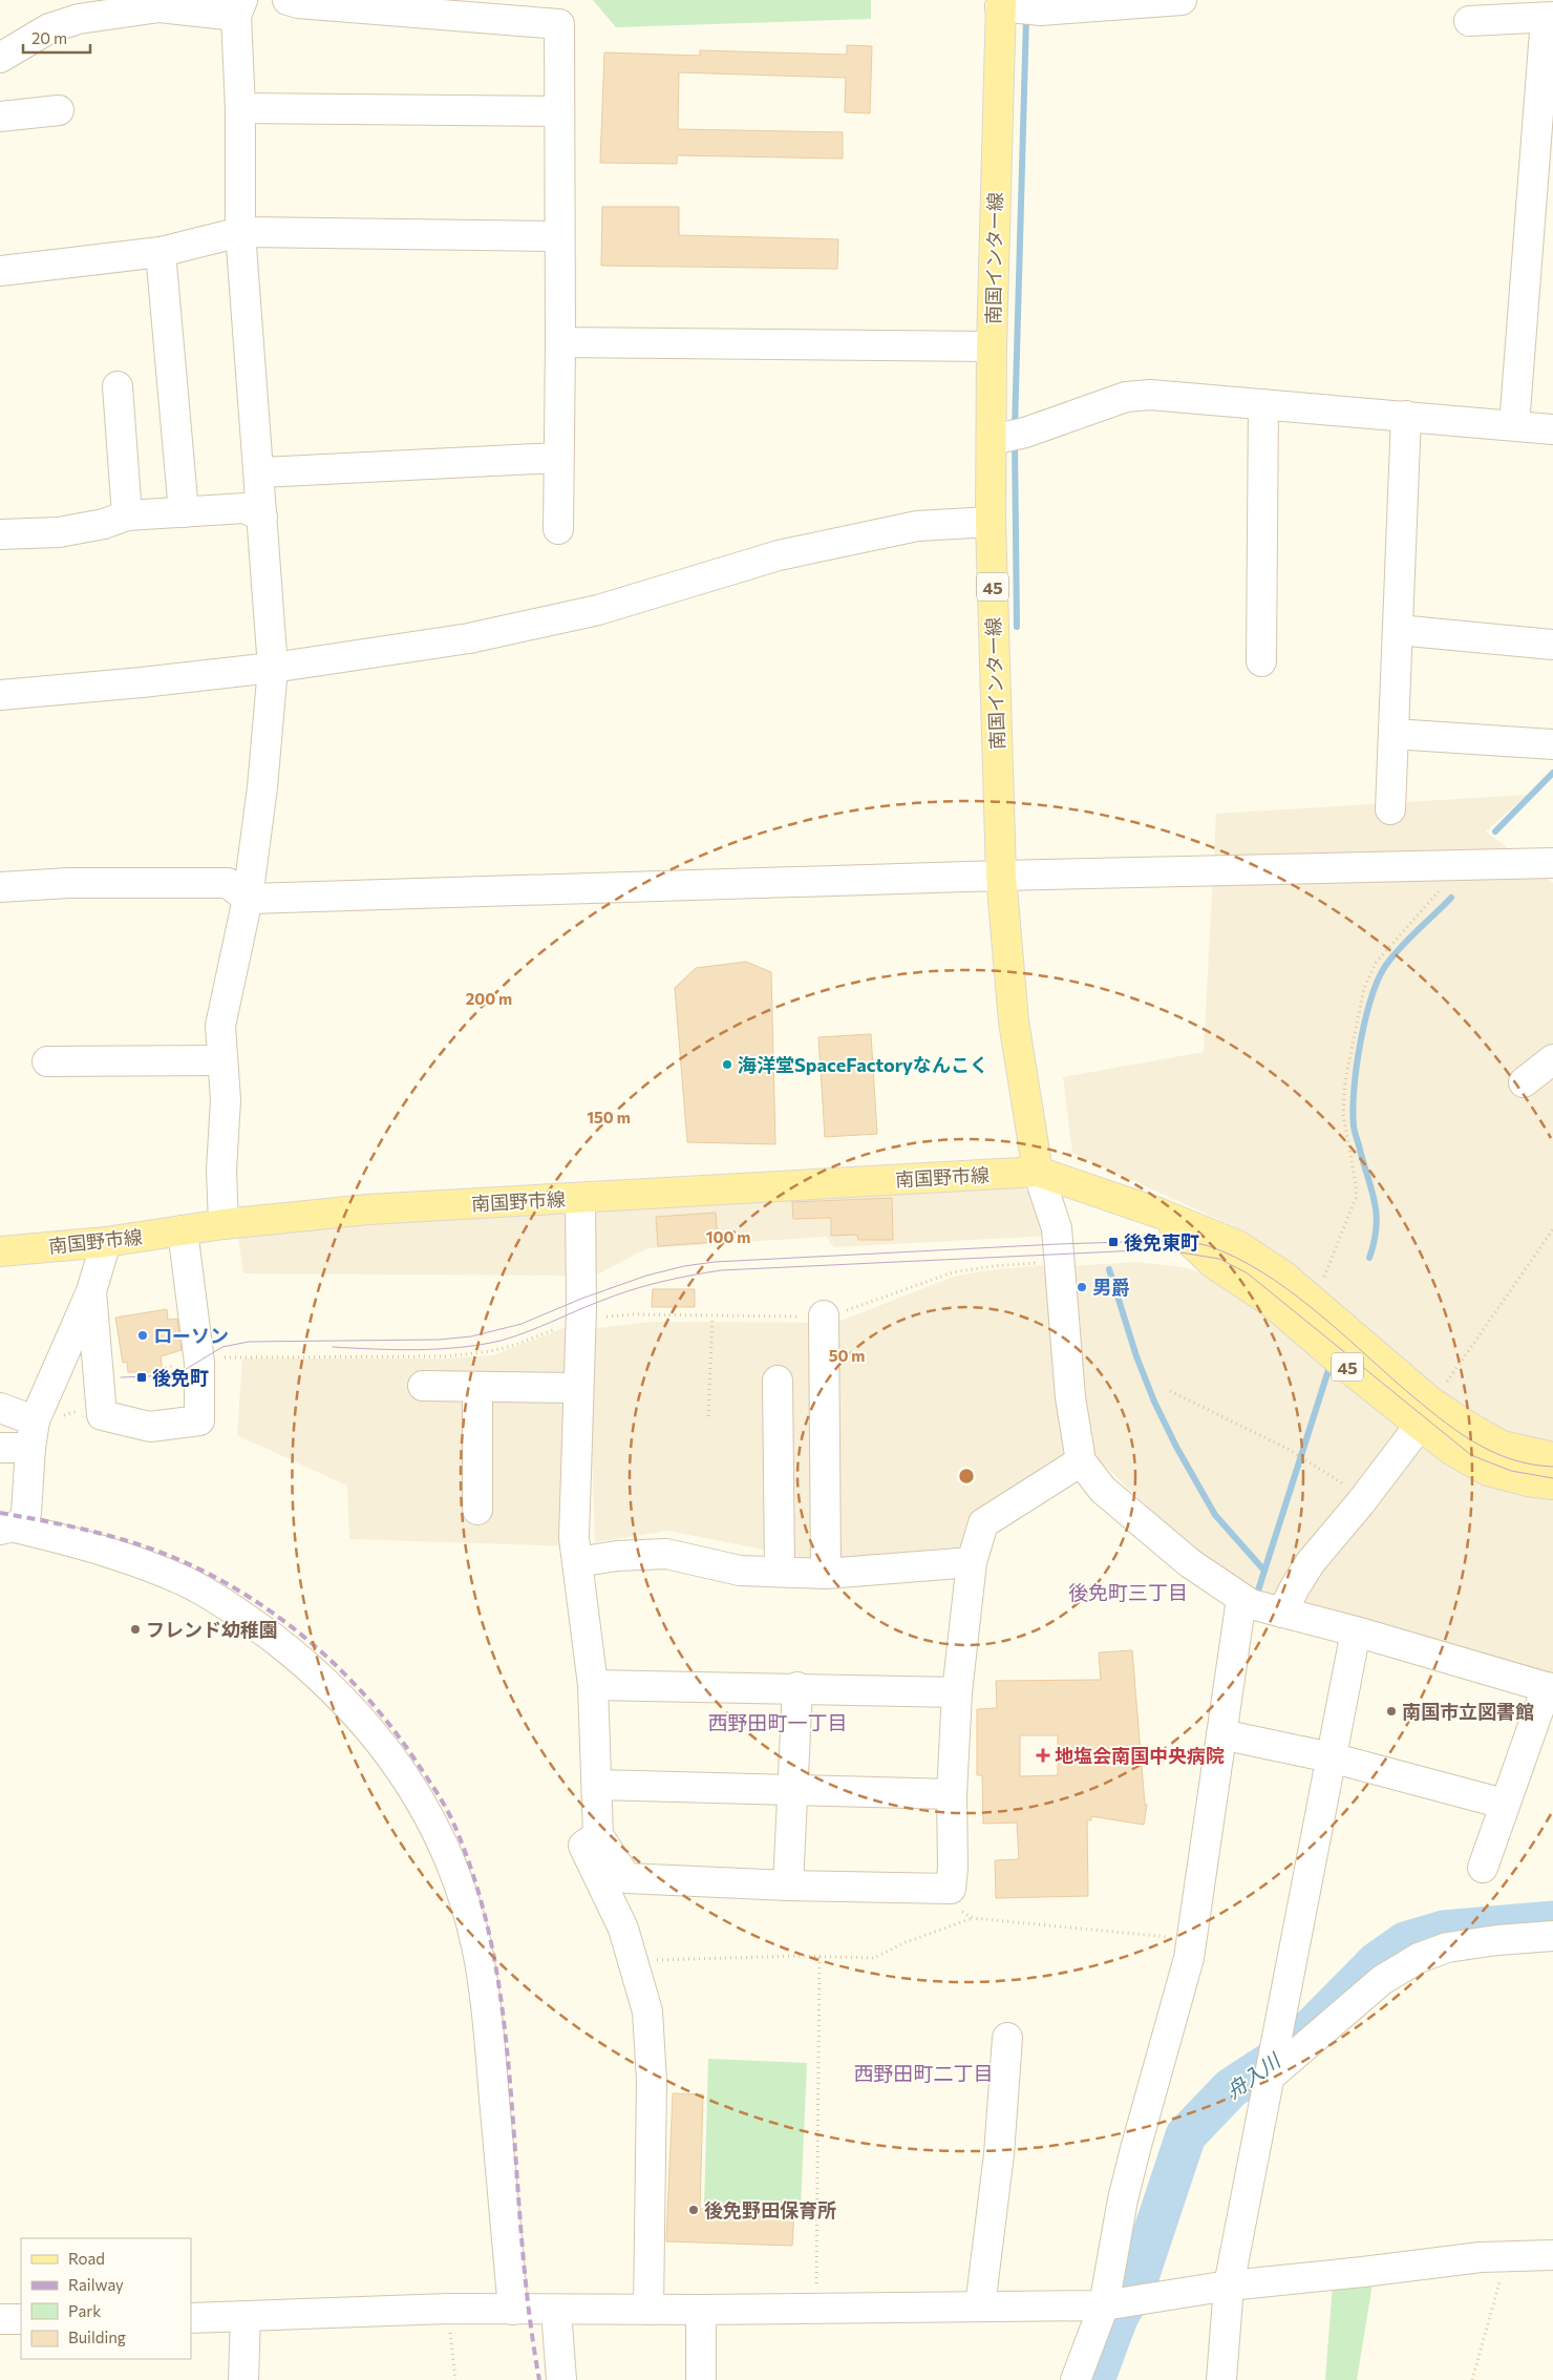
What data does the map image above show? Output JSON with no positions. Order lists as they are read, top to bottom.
{
  "streets": {
    "main road": ["南国インター線", "45", "南国野市線"]
  },
  "crossings": [
    ["南国インター線", "45"],
    ["南国インター線", "南国野市線"],
    ["45", "南国野市線"]
  ],
  "districts": ["後免町三丁目", "西野田町一丁目", "西野田町二丁目"],
  "water": ["舟入川"],
  "places": {
    "other": [
      "海洋堂SpaceFactoryなんこく",
      "男爵",
      "ローソン",
      "フレンド幼稚園",
      "南国市立図書館",
      "後免野田保育所"
    ],
    "transit": ["後免東町", "後免町"],
    "health": ["地塩会南国中央病院"]
  },
  "legend": [
    "Road",
    "Railway",
    "Park",
    "Building"
  ],
  "scale_bar": "20 m",
  "rings": [
    "200 m",
    "150 m",
    "100 m",
    "50 m"
  ]
}
